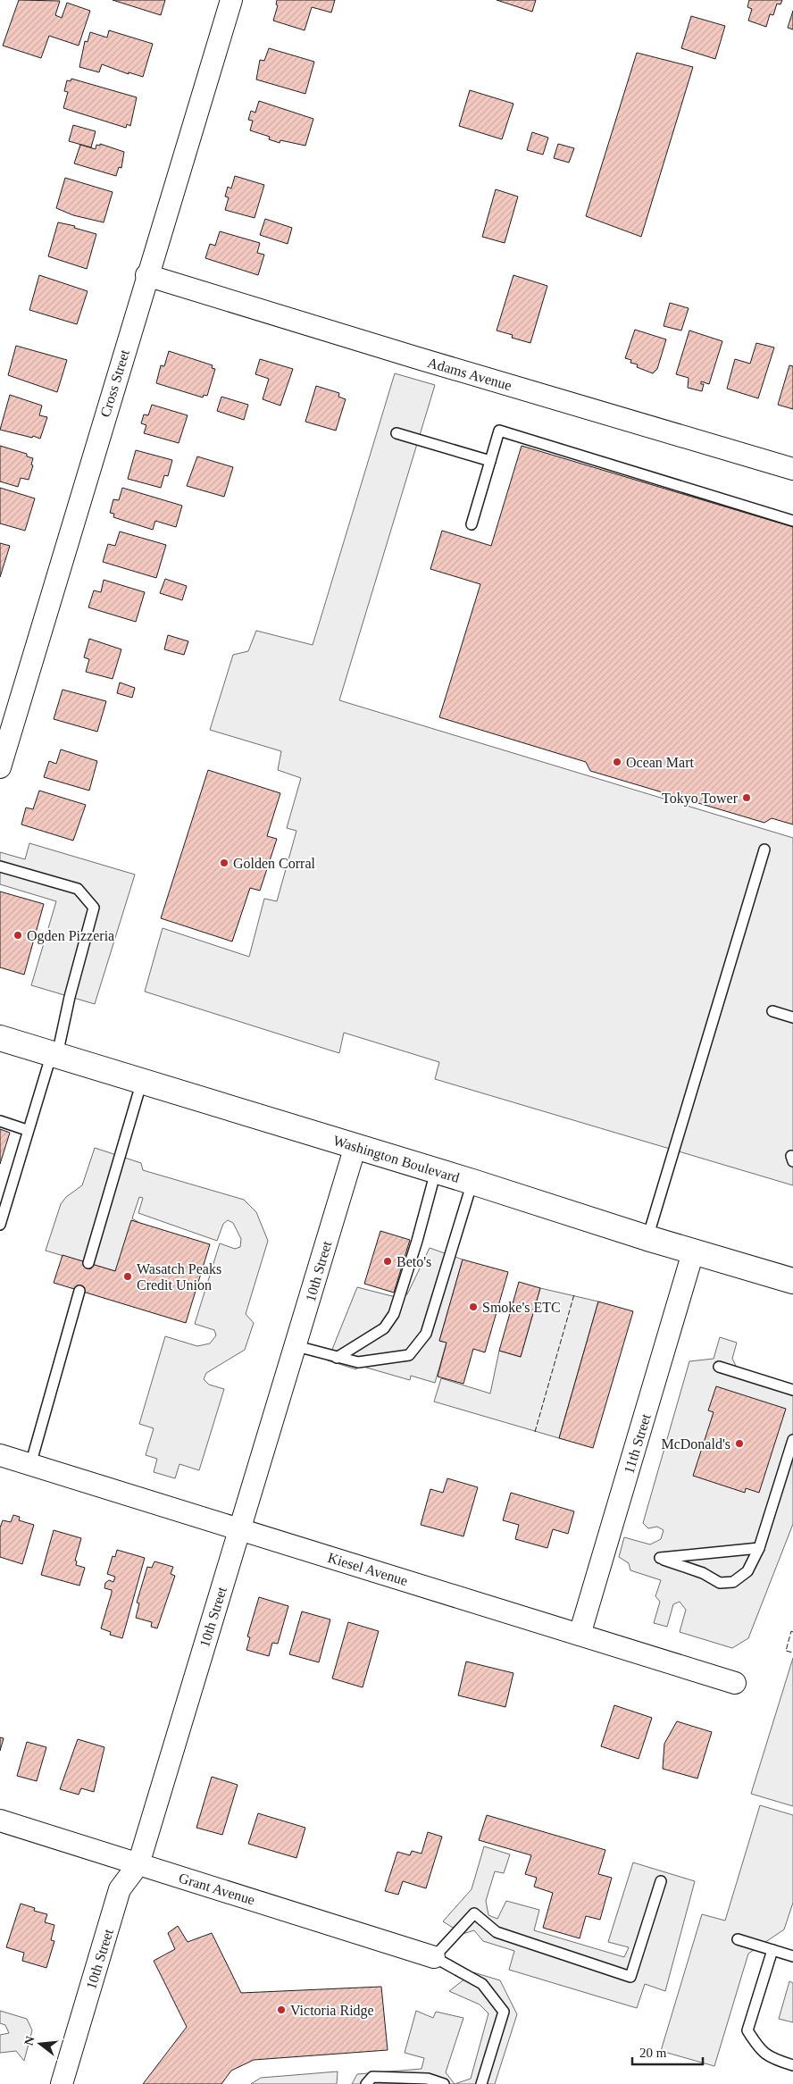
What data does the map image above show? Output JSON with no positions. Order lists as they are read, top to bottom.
{
  "streets": {
    "main road": ["Washington Boulevard"],
    "street": [
      "Adams Avenue",
      "Cross Street",
      "10th Street",
      "11th Street",
      "Kiesel Avenue",
      "Grant Avenue"
    ]
  },
  "crossings": [
    ["Adams Avenue", "Cross Street"],
    ["Washington Boulevard", "10th Street"],
    ["Washington Boulevard", "11th Street"],
    ["10th Street", "Kiesel Avenue"],
    ["10th Street", "Grant Avenue"],
    ["11th Street", "Kiesel Avenue"]
  ],
  "places": [
    "Ocean Mart",
    "Tokyo Tower",
    "Golden Corral",
    "Ogden Pizzeria",
    "Beto's",
    "Wasatch Peaks Credit Union",
    "Smoke's ETC",
    "McDonald's",
    "Victoria Ridge"
  ],
  "scale_bar": "20 m",
  "north": "left"
}
